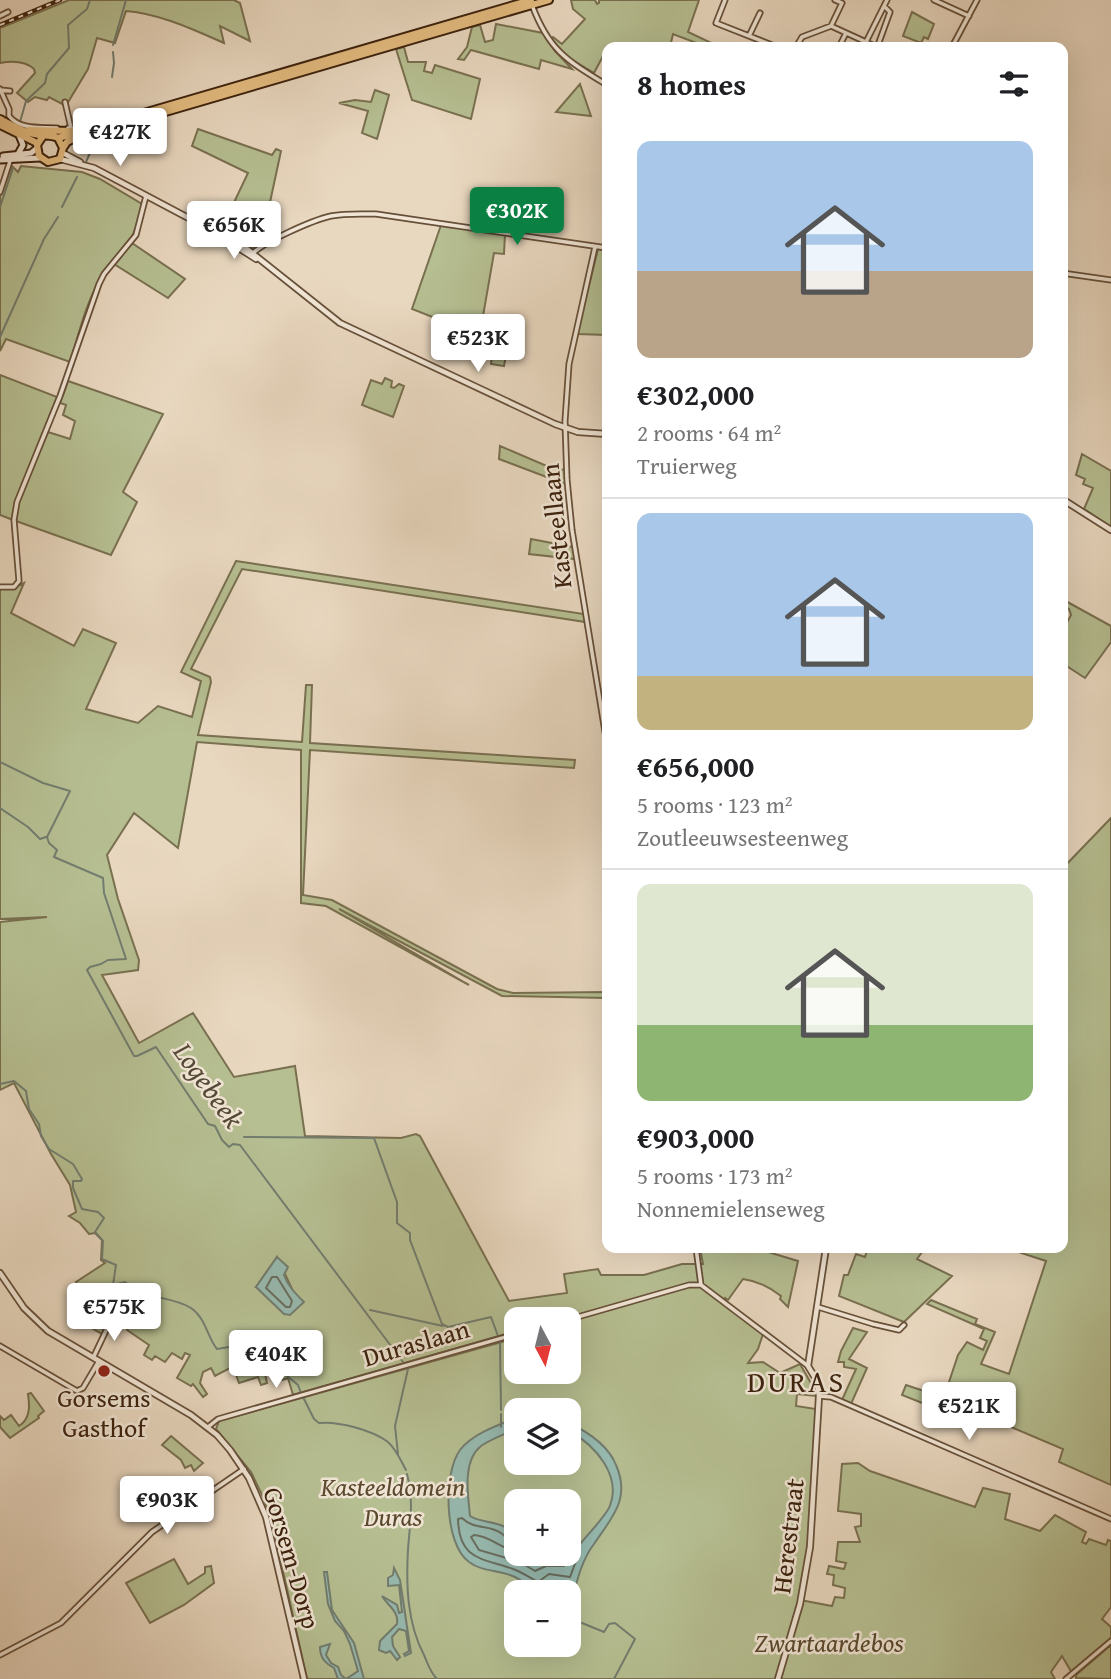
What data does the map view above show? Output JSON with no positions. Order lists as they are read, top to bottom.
{
  "streets": {
    "street": [
      "Kasteellaan",
      "Duraslaan",
      "Herestraat",
      "Gorsem-Dorp"
    ]
  },
  "crossings": [
    ["Duraslaan", "Gorsem-Dorp"]
  ],
  "districts": ["DURAS"],
  "water": ["Logebeek"],
  "parks": ["Kasteeldomein Duras", "Zwartaardebos"],
  "places": ["Gorsems Gasthof"],
  "north": "bottom",
  "page": {
    "heading": "8 homes",
    "price": [
      "€427K",
      "€302K",
      "€656K",
      "€523K",
      "€575K",
      "€404K",
      "€521K",
      "€903K"
    ],
    "list": [
      {
        "name": "€302,000",
        "note": "2 rooms · 64 m² · Truierweg"
      },
      {
        "name": "€656,000",
        "note": "5 rooms · 123 m² · Zoutleeuwsesteenweg"
      },
      {
        "name": "€903,000",
        "note": "5 rooms · 173 m² · Nonnemielenseweg"
      }
    ],
    "map_buttons": ["+", "−"]
  }
}
